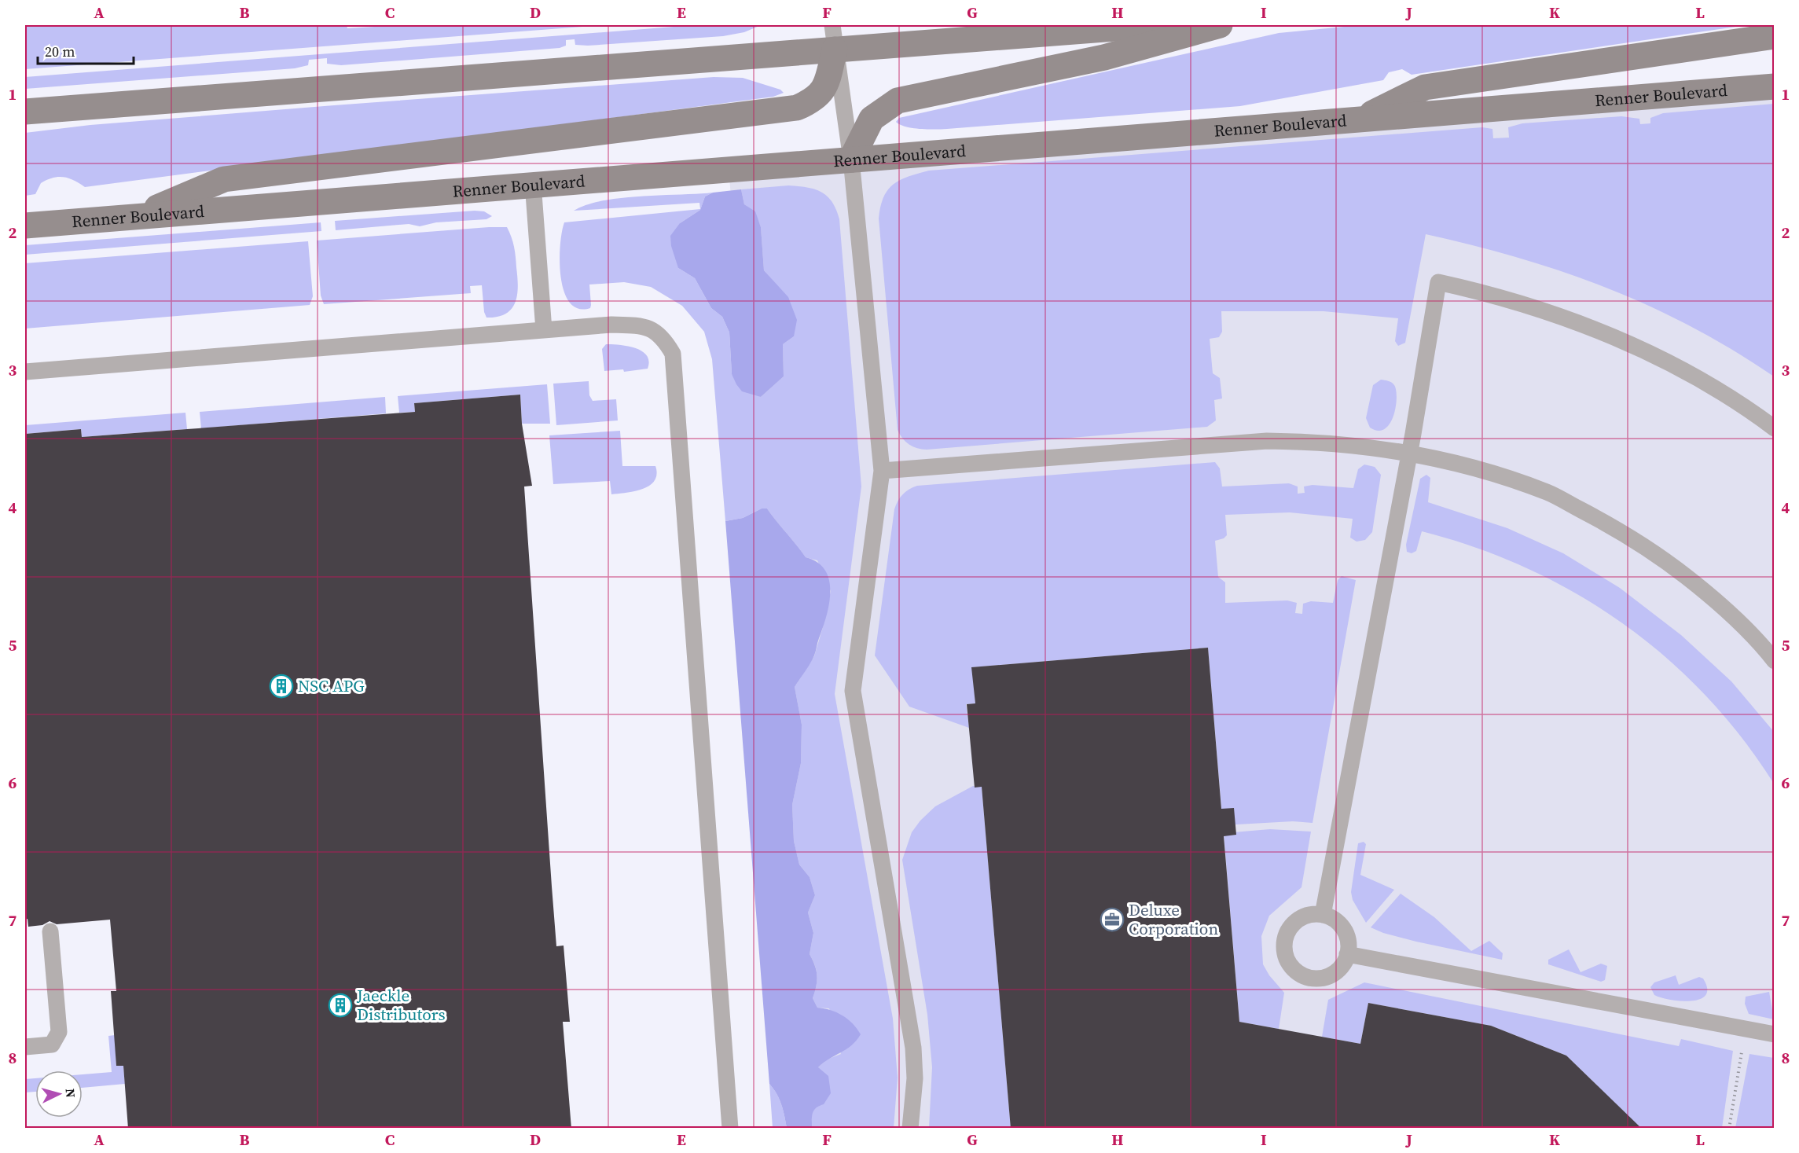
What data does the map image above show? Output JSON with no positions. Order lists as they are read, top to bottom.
{
  "streets": {
    "main road": ["Renner Boulevard"]
  },
  "places": {
    "building": ["NSC APG", "Jaeckle Distributors"],
    "office": ["Deluxe Corporation"]
  },
  "scale_bar": "20 m",
  "north": "right",
  "grid": {
    "columns": [
      "A",
      "B",
      "C",
      "D",
      "E",
      "F",
      "G",
      "H",
      "I",
      "J",
      "K",
      "L"
    ],
    "rows": [
      "1",
      "2",
      "3",
      "4",
      "5",
      "6",
      "7",
      "8"
    ]
  }
}
